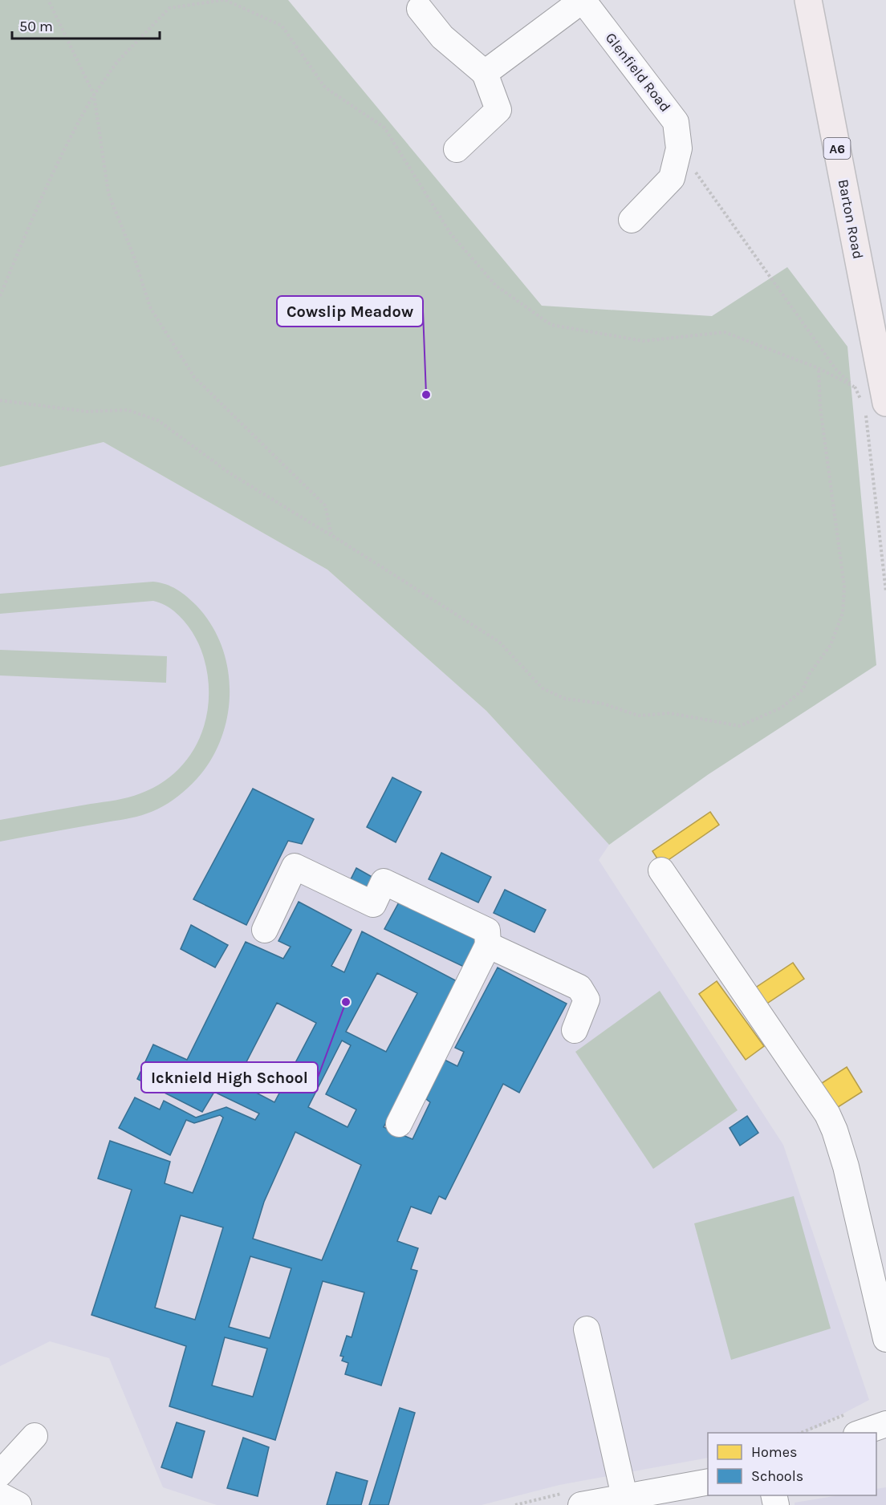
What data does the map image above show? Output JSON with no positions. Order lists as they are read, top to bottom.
{
  "streets": {
    "highway": ["A6", "Barton Road"],
    "street": ["Glenfield Road"]
  },
  "places": ["Cowslip Meadow", "Icknield High School"],
  "legend": ["Homes", "Schools"],
  "scale_bar": "50 m"
}
